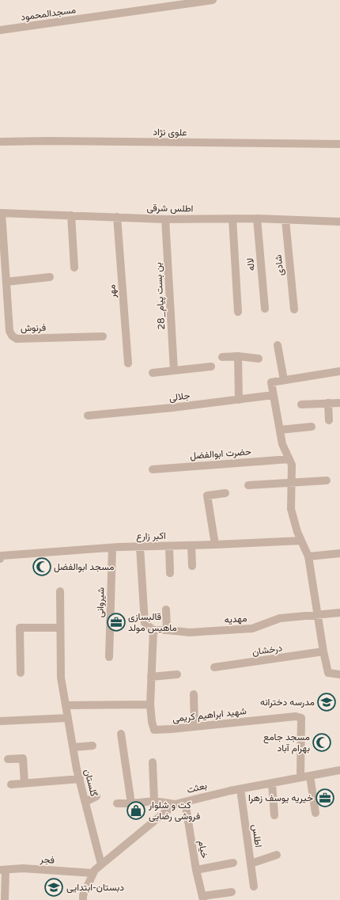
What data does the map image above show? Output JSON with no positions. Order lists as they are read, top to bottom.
{
  "streets": {
    "street": [
      "مسجدالمحمود",
      "علوی نژاد",
      "اطلس شرقی",
      "لاله",
      "شادی",
      "مهر",
      "بن بست پیام_28",
      "فرنوش",
      "جلالی",
      "حضرت ابوالفضل",
      "اکبر زارع",
      "شیروانی",
      "مهدیه",
      "درخشان",
      "شهید ابراهیم کریمی",
      "گلستان",
      "بعثت",
      "اطلس",
      "خیام",
      "فجر"
    ]
  },
  "crossings": [
    ["اطلس شرقی", "لاله"],
    ["اطلس شرقی", "شادی"],
    ["اطلس شرقی", "مهر"],
    ["اطلس شرقی", "بن بست پیام_28"],
    ["اطلس شرقی", "فرنوش"],
    ["اکبر زارع", "شیروانی"],
    ["شهید ابراهیم کریمی", "بعثت"],
    ["گلستان", "بعثت"],
    ["بعثت", "اطلس"],
    ["بعثت", "خیام"],
    ["بعثت", "فجر"]
  ],
  "places": {
    "mosque": ["مسجد ابوالفضل", "مسجد جامع بهرام آباد"],
    "office": ["قالبسازی ماهیس مولد", "خیریه یوسف زهرا"],
    "school or university": ["مدرسه دخترانه", "دبستان-ابتدایی"],
    "shop": ["کت و شلوار فروشی رضایی"]
  }
}
